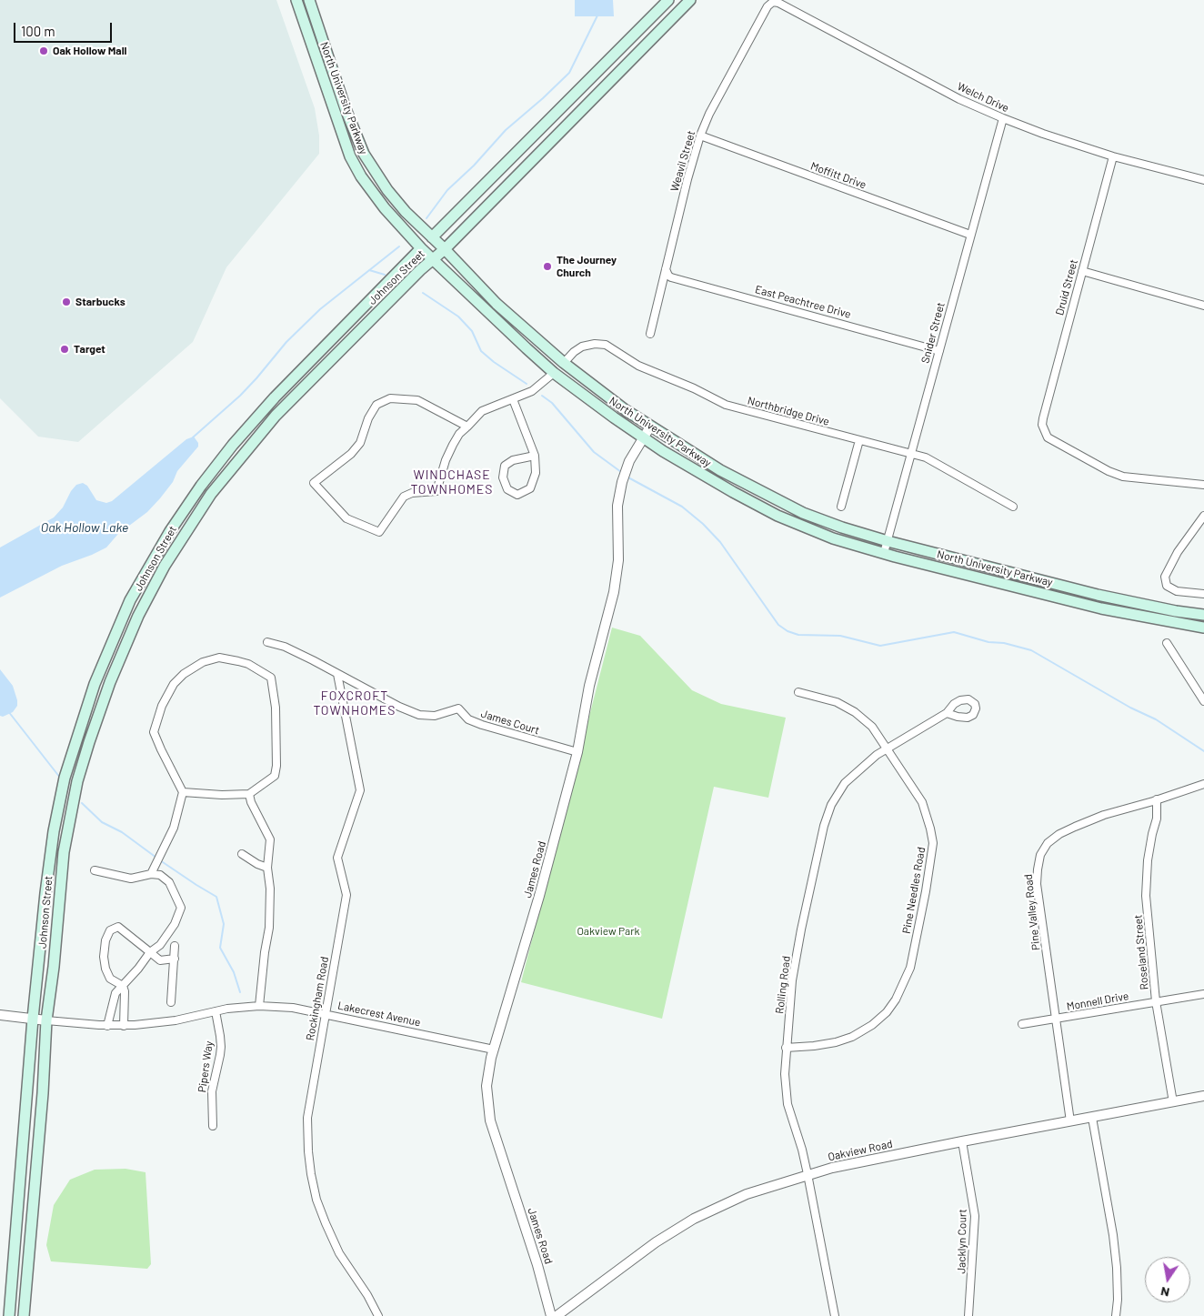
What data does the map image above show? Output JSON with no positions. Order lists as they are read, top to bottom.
{
  "streets": {
    "main road": ["North University Parkway", "Johnson Street"],
    "street": [
      "Welch Drive",
      "Weavil Street",
      "Moffitt Drive",
      "Druid Street",
      "East Peachtree Drive",
      "Snider Street",
      "Northbridge Drive",
      "James Court",
      "James Road",
      "Pine Needles Road",
      "Pine Valley Road",
      "Roseland Street",
      "Rolling Road",
      "Rockingham Road",
      "Monnell Drive",
      "Lakecrest Avenue",
      "Pipers Way",
      "Oakview Road",
      "Jacklyn Court"
    ]
  },
  "crossings": [
    ["Welch Drive", "Weavil Street"],
    ["Welch Drive", "Druid Street"],
    ["Welch Drive", "Snider Street"],
    ["North University Parkway", "Johnson Street"],
    ["North University Parkway", "Snider Street"],
    ["North University Parkway", "Northbridge Drive"],
    ["North University Parkway", "James Road"],
    ["Weavil Street", "Moffitt Drive"],
    ["Weavil Street", "East Peachtree Drive"],
    ["Moffitt Drive", "Snider Street"],
    ["Johnson Street", "Lakecrest Avenue"],
    ["East Peachtree Drive", "Snider Street"],
    ["Snider Street", "Northbridge Drive"],
    ["James Court", "James Road"],
    ["James Court", "Rockingham Road"],
    ["James Road", "Lakecrest Avenue"],
    ["Pine Needles Road", "Rolling Road"],
    ["Pine Valley Road", "Roseland Street"],
    ["Pine Valley Road", "Monnell Drive"],
    ["Pine Valley Road", "Oakview Road"],
    ["Roseland Street", "Monnell Drive"],
    ["Roseland Street", "Oakview Road"],
    ["Rolling Road", "Oakview Road"],
    ["Rockingham Road", "Lakecrest Avenue"],
    ["Lakecrest Avenue", "Pipers Way"],
    ["Oakview Road", "Jacklyn Court"]
  ],
  "districts": ["WINDCHASE TOWNHOMES", "FOXCROFT TOWNHOMES"],
  "water": ["Oak Hollow Lake"],
  "parks": ["Oakview Park"],
  "places": [
    "Oak Hollow Mall",
    "The Journey Church",
    "Starbucks",
    "Target"
  ],
  "scale_bar": "100 m",
  "north": "bottom"
}
